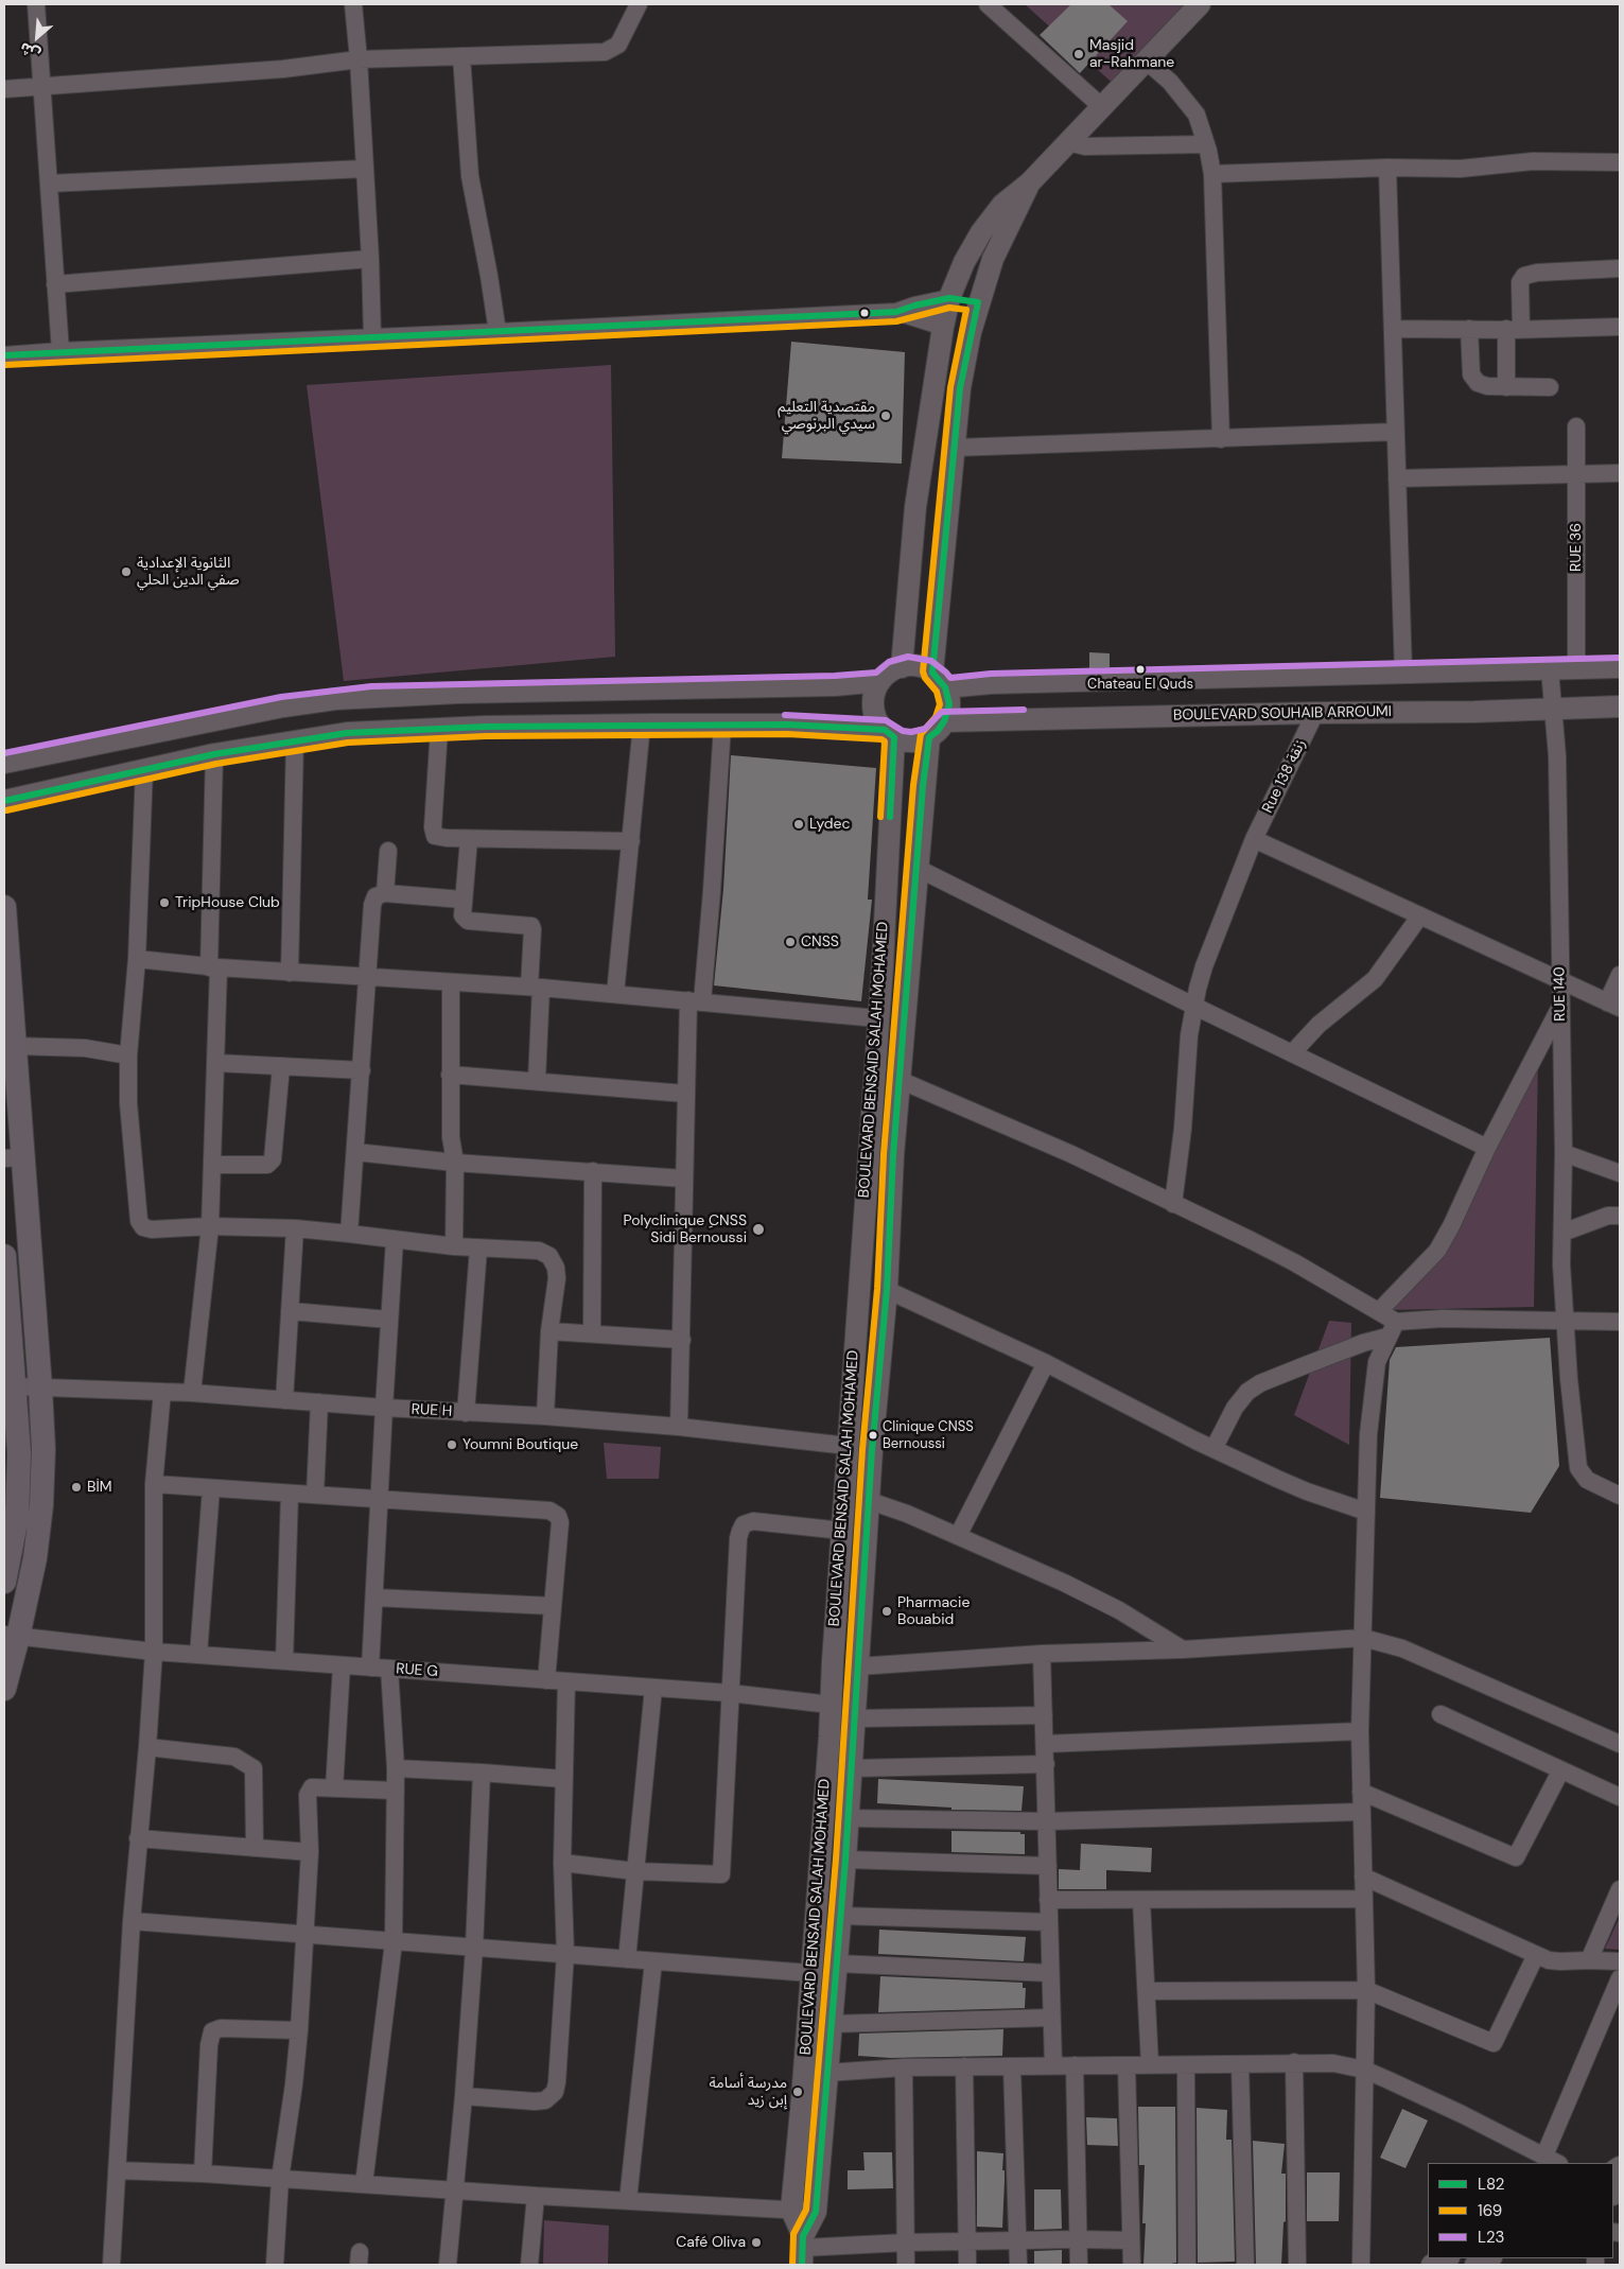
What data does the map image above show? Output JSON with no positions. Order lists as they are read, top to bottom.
{
  "streets": {
    "street": [
      "RUE 36",
      "BOULEVARD SOUHAIB ARROUMI",
      "Rue 138 زنقة",
      "RUE 140",
      "BOULEVARD BENSAID SALAH MOHAMED",
      "RUE H",
      "RUE G"
    ]
  },
  "crossings": [
    ["BOULEVARD SOUHAIB ARROUMI", "Rue 138 زنقة"],
    ["BOULEVARD SOUHAIB ARROUMI", "RUE 140"],
    ["BOULEVARD SOUHAIB ARROUMI", "BOULEVARD BENSAID SALAH MOHAMED"],
    ["BOULEVARD BENSAID SALAH MOHAMED", "RUE H"],
    ["BOULEVARD BENSAID SALAH MOHAMED", "RUE G"]
  ],
  "places": [
    "Masjid ar-Rahmane",
    "مقتصدية التعليم سيدي البرنوصي",
    "الثانوية الإعدادية صفي الدين الحلي",
    "Chateau El Quds",
    "Lydec",
    "TripHouse Club",
    "CNSS",
    "Polyclinique ِCNSS Sidi Bernoussi",
    "Clinique CNSS Bernoussi",
    "Youmni Boutique",
    "BİM",
    "Pharmacie Bouabid",
    "مدرسة أسامة إبن زيد",
    "Café Oliva"
  ],
  "lines": ["transit line L82", "transit line 169", "transit line L23"],
  "legend": ["L82", "169", "L23"],
  "north": "bottom left"
}
